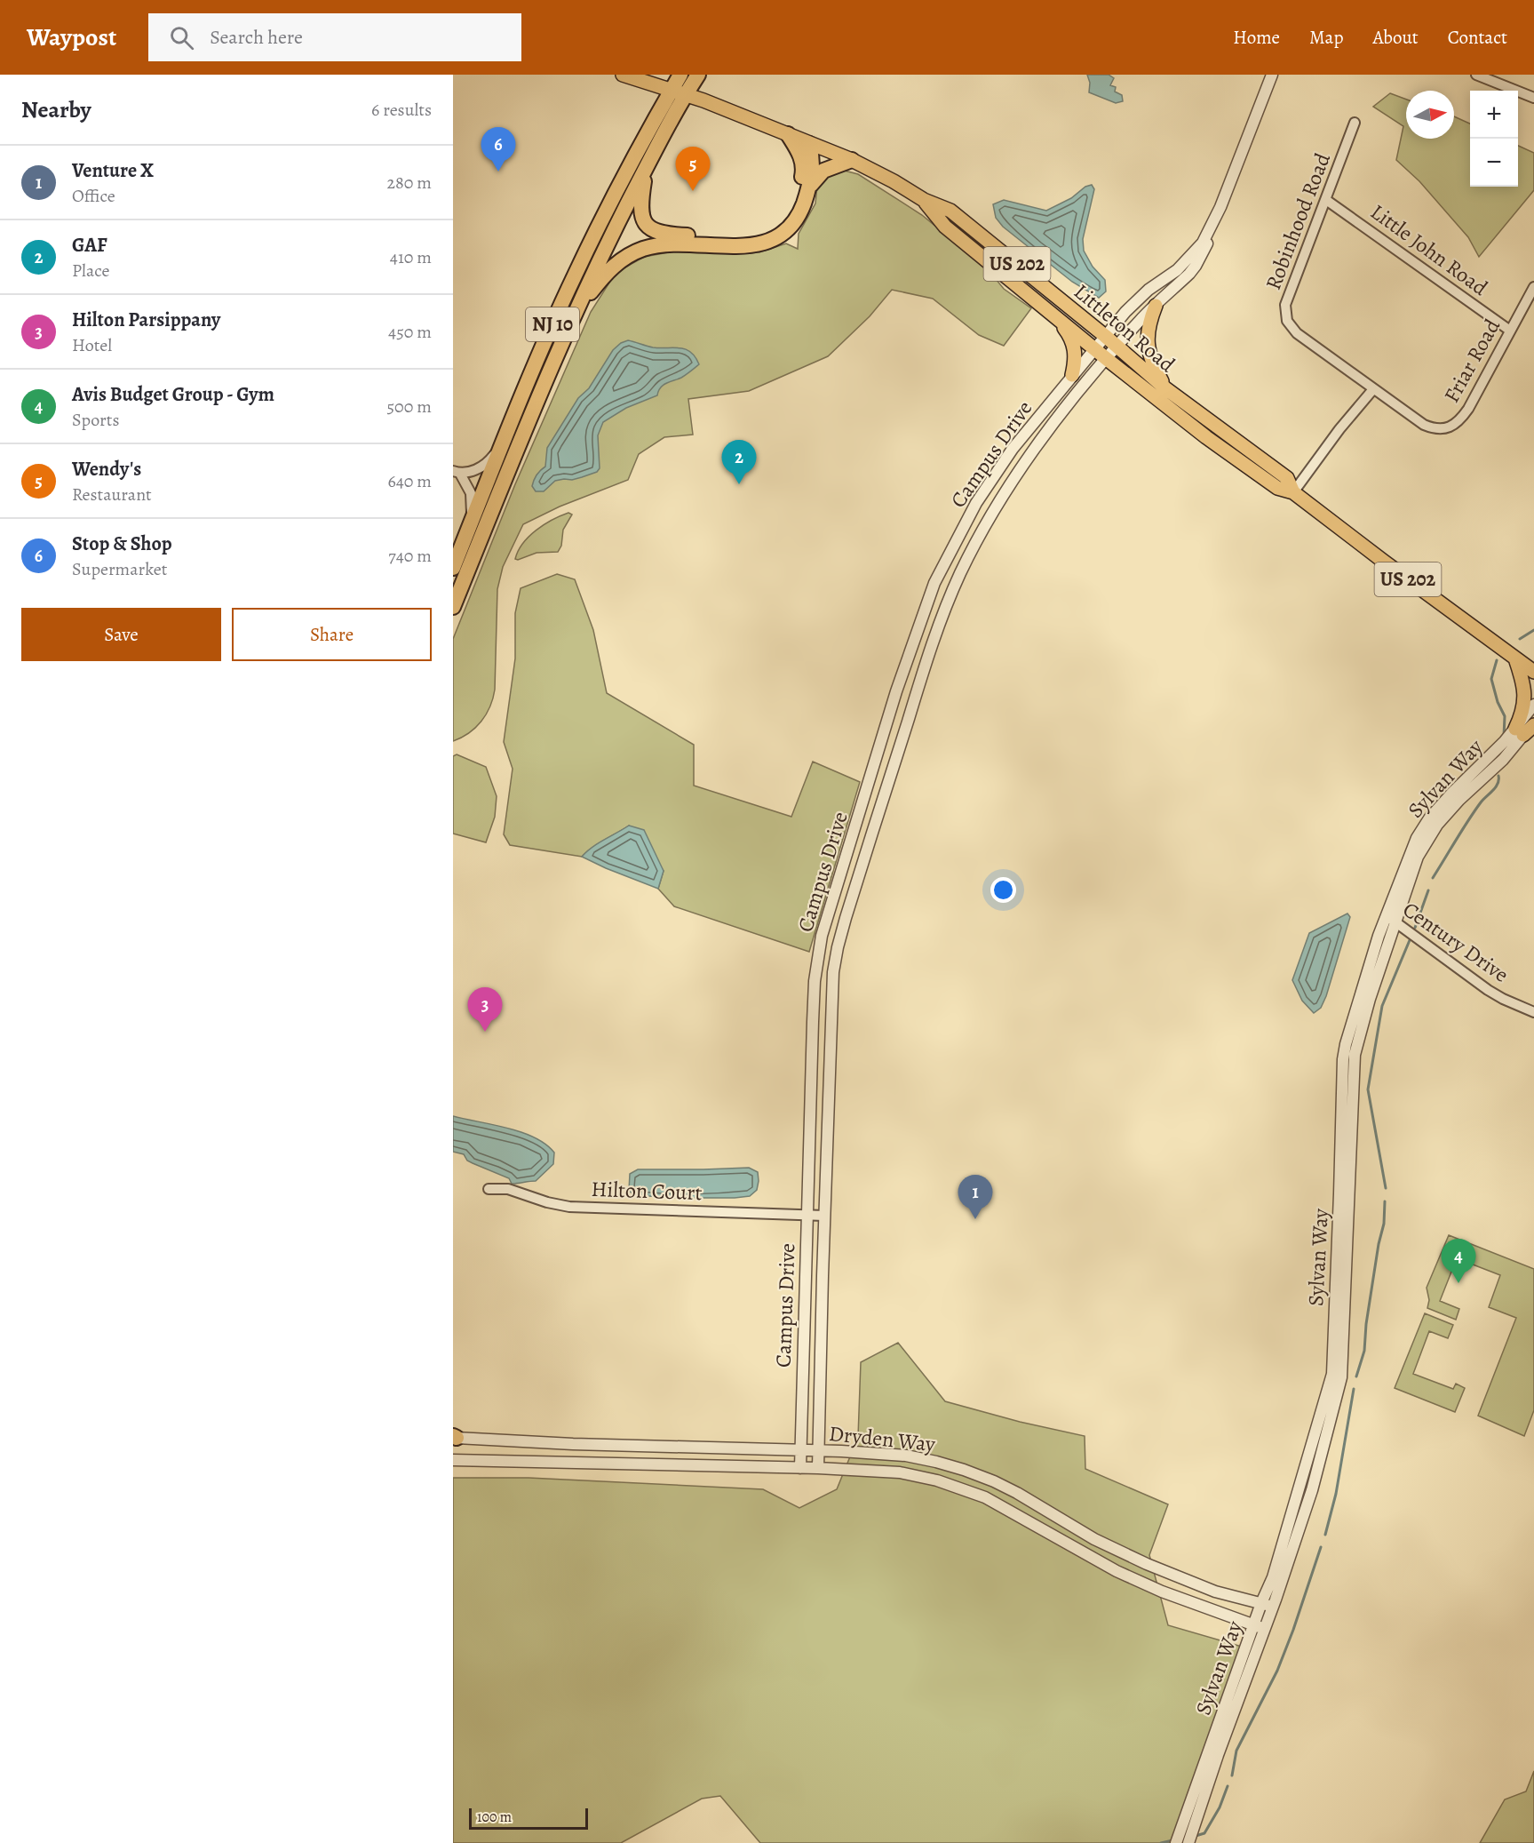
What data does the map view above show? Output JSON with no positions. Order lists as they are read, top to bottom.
{
  "streets": {
    "highway": ["NJ 10"],
    "main road": ["US 202", "Littleton Road"],
    "street": [
      "Robinhood Road",
      "Little John Road",
      "Friar Road",
      "Campus Drive",
      "Sylvan Way",
      "Century Drive",
      "Hilton Court",
      "Dryden Way"
    ]
  },
  "crossings": [
    ["Robinhood Road", "Little John Road"],
    ["Robinhood Road", "Friar Road"],
    ["Little John Road", "Friar Road"],
    ["NJ 10", "Littleton Road"],
    ["Littleton Road", "Campus Drive"],
    ["Campus Drive", "Hilton Court"],
    ["Campus Drive", "Dryden Way"],
    ["Sylvan Way", "Century Drive"],
    ["Sylvan Way", "Dryden Way"]
  ],
  "scale_bar": "100 m",
  "north": "right",
  "page": {
    "header": "Waypost",
    "search": "Search here",
    "nav": [
      "Home",
      "Map",
      "About",
      "Contact"
    ],
    "heading": ["Nearby", "6 results"],
    "map_buttons": ["+", "−"],
    "pins": [
      "6",
      "5",
      "2",
      "3",
      "1",
      "4"
    ],
    "list": [
      {
        "mark": "1",
        "name": "Venture X",
        "note": "Office",
        "value": "280 m"
      },
      {
        "mark": "2",
        "name": "GAF",
        "note": "Place",
        "value": "410 m"
      },
      {
        "mark": "3",
        "name": "Hilton Parsippany",
        "note": "Hotel",
        "value": "450 m"
      },
      {
        "mark": "4",
        "name": "Avis Budget Group - Gym",
        "note": "Sports",
        "value": "500 m"
      },
      {
        "mark": "5",
        "name": "Wendy's",
        "note": "Restaurant",
        "value": "640 m"
      },
      {
        "mark": "6",
        "name": "Stop & Shop",
        "note": "Supermarket",
        "value": "740 m"
      }
    ],
    "buttons": ["Save", "Share"],
    "scale": "100 m"
  }
}
